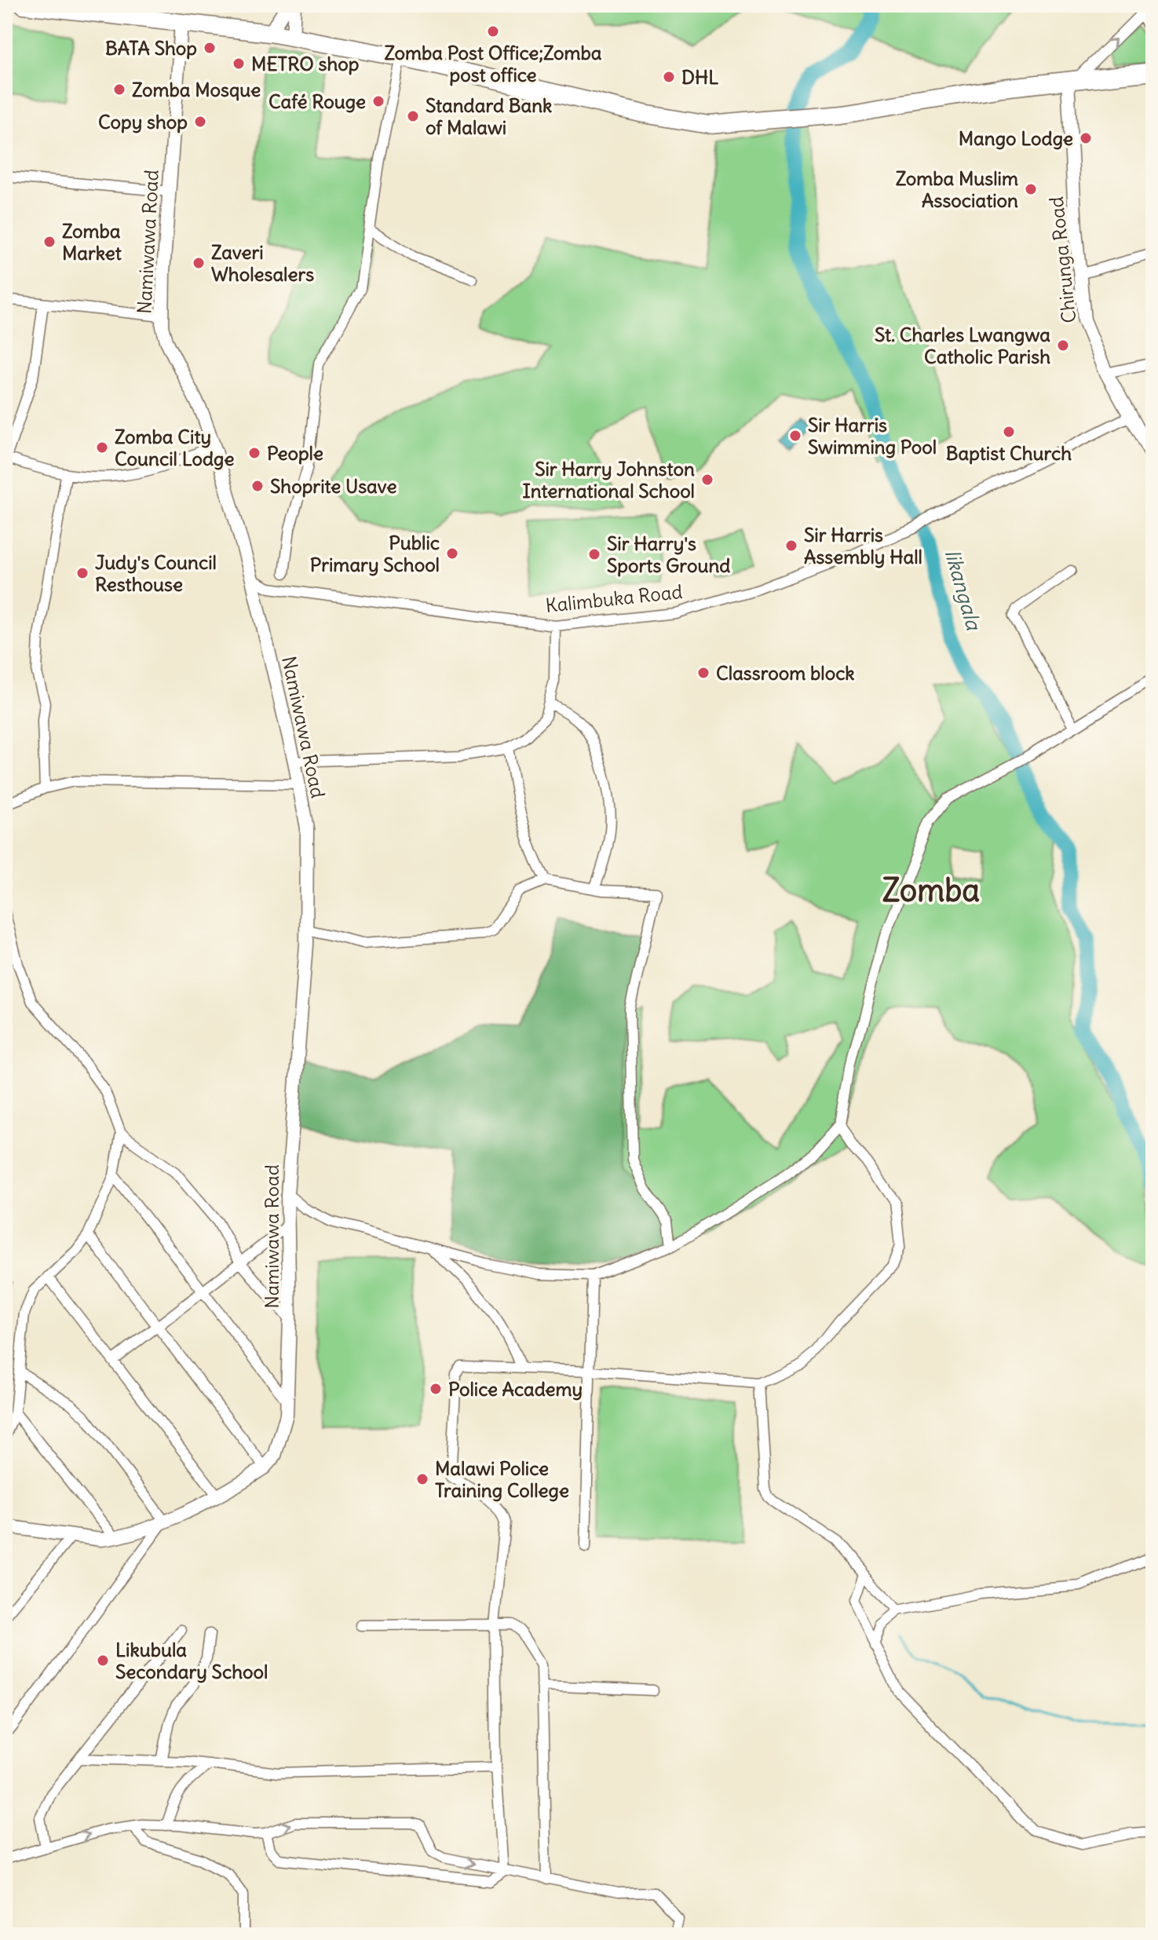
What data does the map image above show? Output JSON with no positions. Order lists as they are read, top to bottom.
{
  "streets": {
    "street": ["Namiwawa Road", "Chirunga Road", "Kalimbuka Road"]
  },
  "crossings": [
    ["Namiwawa Road", "Kalimbuka Road"],
    ["Chirunga Road", "Kalimbuka Road"]
  ],
  "districts": ["Zomba"],
  "water": ["likangala"],
  "places": [
    "Zomba Post Office;Zomba post office",
    "BATA Shop",
    "METRO shop",
    "DHL",
    "Zomba Mosque",
    "Café Rouge",
    "Standard Bank of Malawi",
    "Copy shop",
    "Mango Lodge",
    "Zomba Muslim Association",
    "Zomba Market",
    "Zaveri Wholesalers",
    "St. Charles Lwangwa Catholic Parish",
    "Baptist Church",
    "Sir Harris Swimming Pool",
    "Zomba City Council Lodge",
    "People",
    "Sir Harry Johnston International School",
    "Shoprite Usave",
    "Sir Harris Assembly Hall",
    "Public Primary School",
    "Sir Harry's Sports Ground",
    "Judy's Council Resthouse",
    "Classroom block",
    "Police Academy",
    "Malawi Police Training College",
    "Likubula Secondary School"
  ]
}
